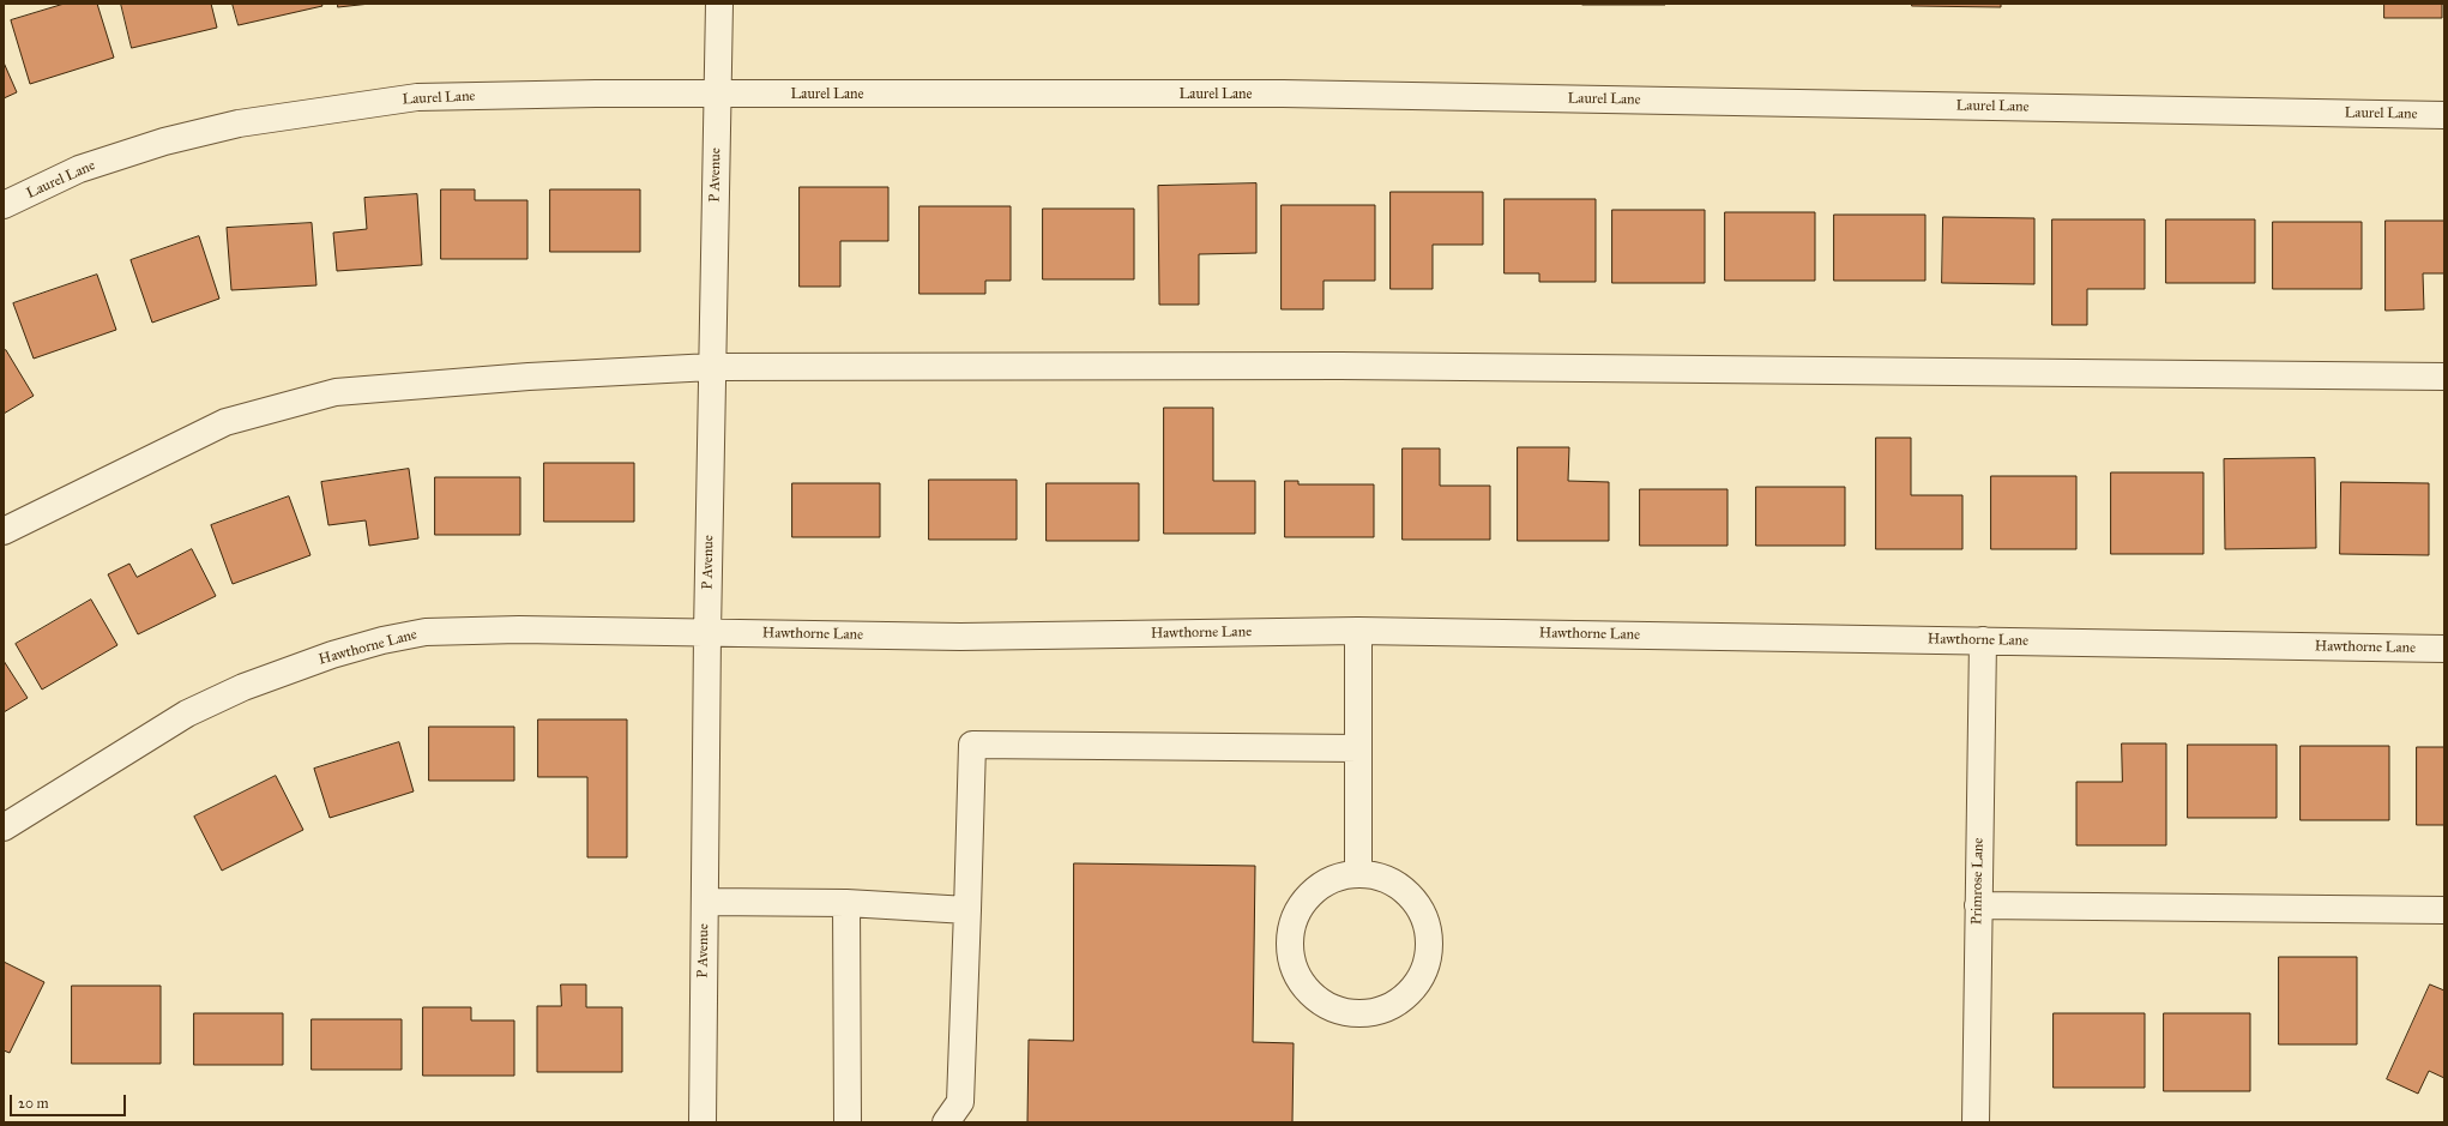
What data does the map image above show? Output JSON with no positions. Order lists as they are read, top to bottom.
{
  "streets": {
    "street": [
      "Laurel Lane",
      "P Avenue",
      "Hawthorne Lane",
      "Primrose Lane"
    ]
  },
  "crossings": [
    ["Laurel Lane", "P Avenue"],
    ["P Avenue", "Hawthorne Lane"],
    ["Hawthorne Lane", "Primrose Lane"]
  ],
  "scale_bar": "20 m"
}
